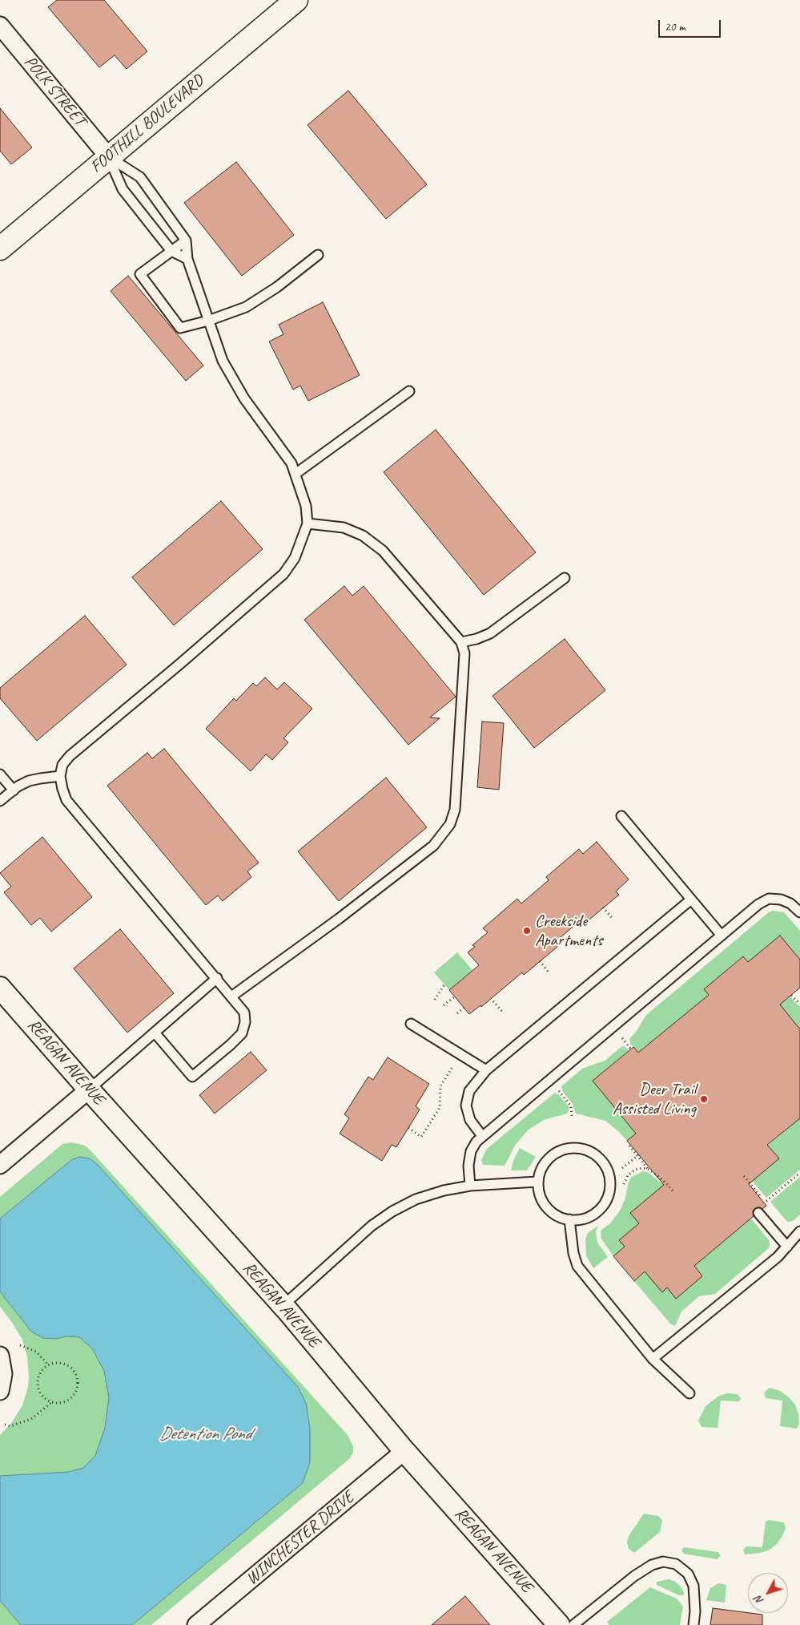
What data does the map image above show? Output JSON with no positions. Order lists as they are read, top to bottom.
{
  "streets": {
    "main road": ["FOOTHILL BOULEVARD"],
    "street": ["POLK STREET", "REAGAN AVENUE", "WINCHESTER DRIVE"]
  },
  "crossings": [
    ["POLK STREET", "FOOTHILL BOULEVARD"],
    ["REAGAN AVENUE", "WINCHESTER DRIVE"]
  ],
  "water": ["Detention Pond"],
  "places": ["Creekside Apartments", "Deer Trail Assisted Living"],
  "scale_bar": "20 m",
  "north": "bottom left"
}
